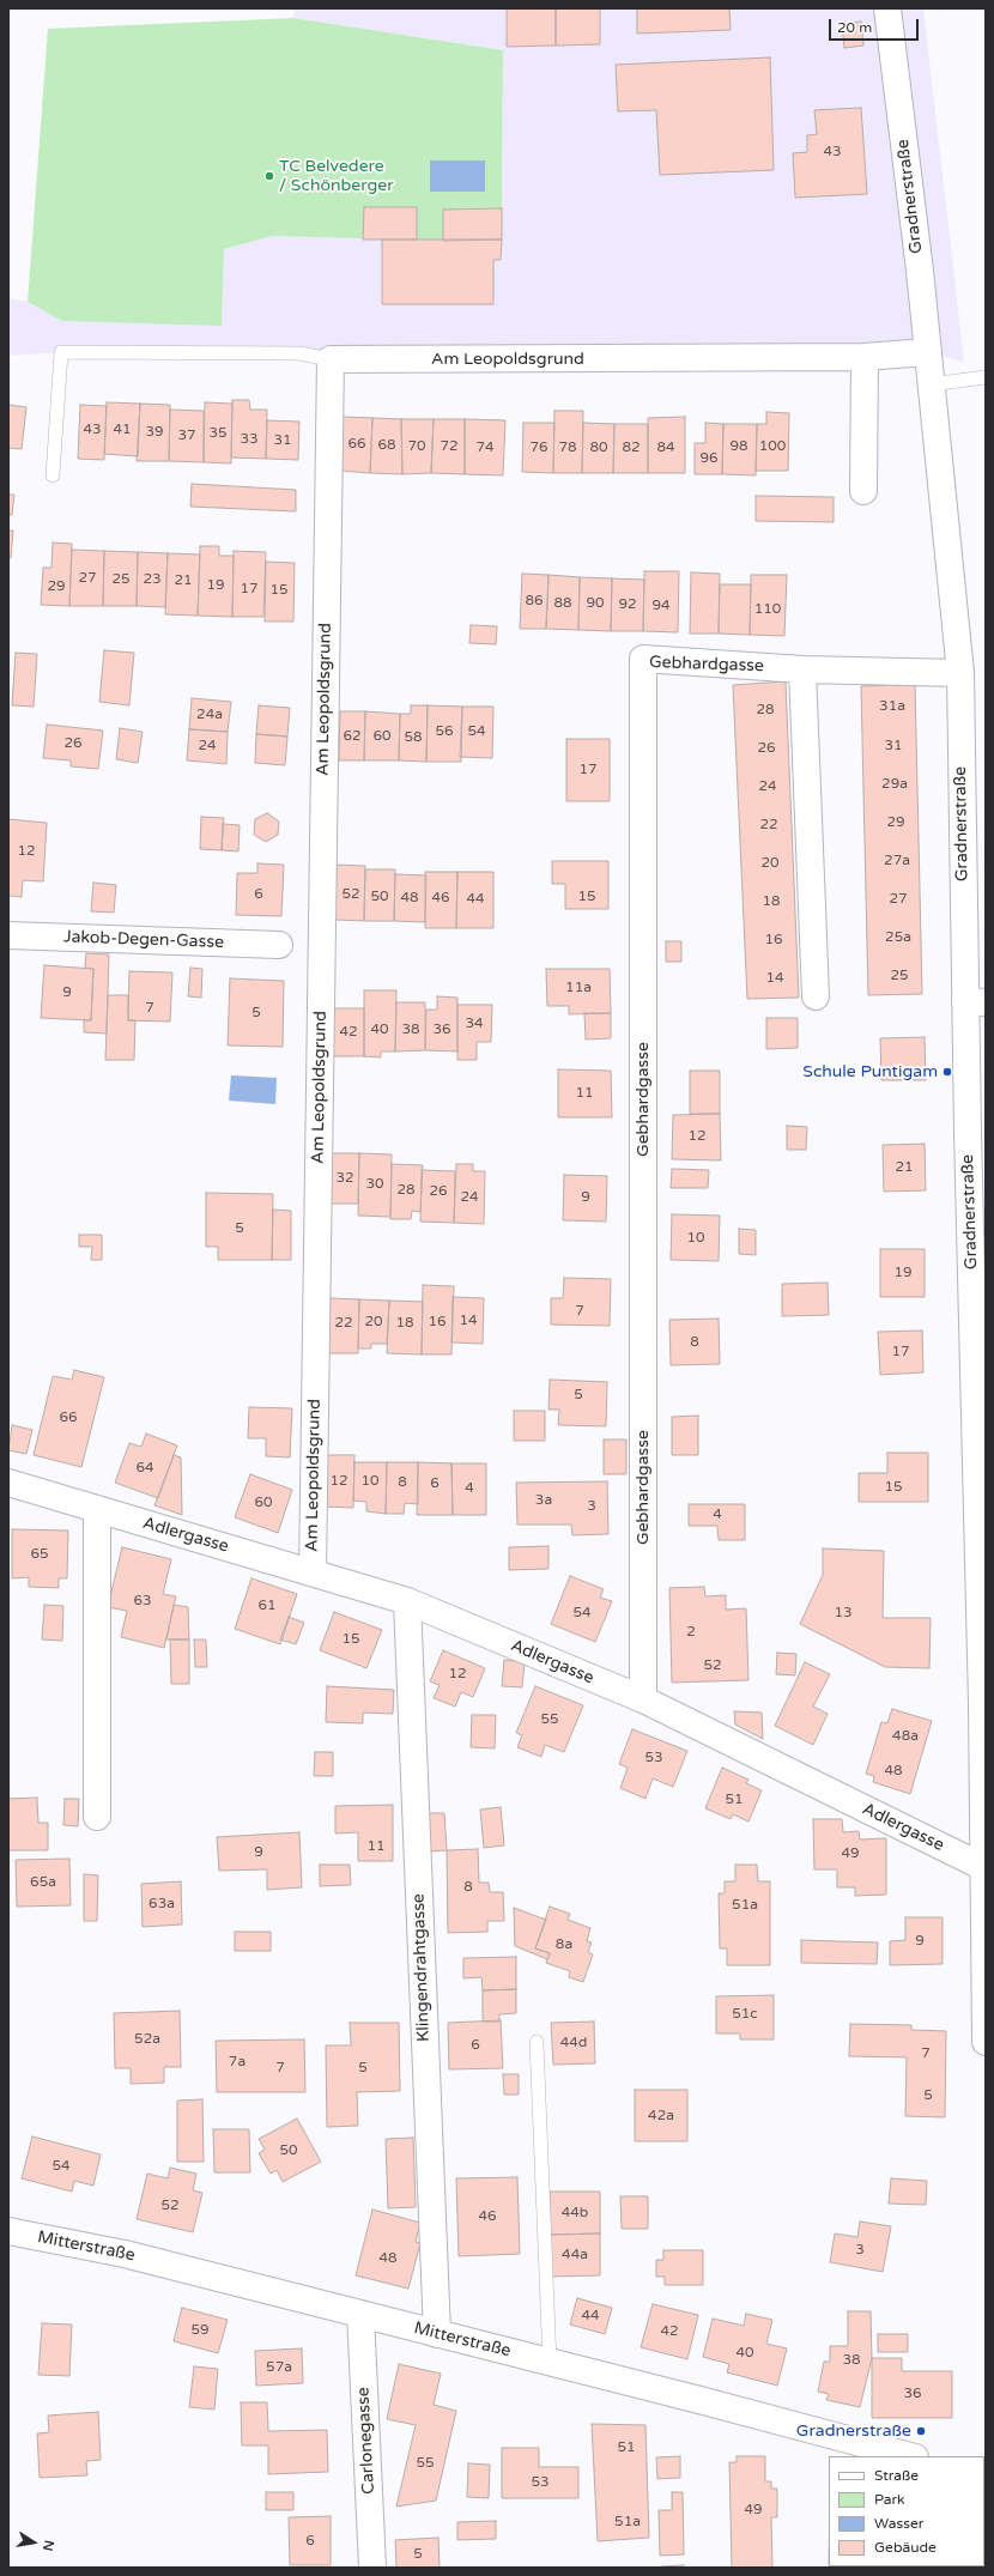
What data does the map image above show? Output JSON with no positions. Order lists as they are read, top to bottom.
{
  "streets": {
    "street": [
      "Gradnerstraße",
      "Am Leopoldsgrund",
      "Gebhardgasse",
      "Jakob-Degen-Gasse",
      "Adlergasse",
      "Klingendrahtgasse",
      "Mitterstraße",
      "Carlonegasse"
    ]
  },
  "crossings": [
    ["Gradnerstraße", "Am Leopoldsgrund"],
    ["Gradnerstraße", "Gebhardgasse"],
    ["Gradnerstraße", "Adlergasse"],
    ["Am Leopoldsgrund", "Adlergasse"],
    ["Gebhardgasse", "Adlergasse"],
    ["Adlergasse", "Klingendrahtgasse"],
    ["Klingendrahtgasse", "Mitterstraße"],
    ["Mitterstraße", "Carlonegasse"]
  ],
  "places": ["TC Belvedere / Schönberger", "Schule Puntigam", "Gradnerstraße"],
  "house_numbers": [
    "43",
    "43",
    "41",
    "39",
    "35",
    "37",
    "33",
    "31",
    "66",
    "68",
    "70",
    "72",
    "98",
    "100",
    "74",
    "76",
    "78",
    "80",
    "82",
    "84",
    "96",
    "27",
    "25",
    "23",
    "21",
    "19",
    "29",
    "17",
    "15",
    "86",
    "88",
    "90",
    "92",
    "94",
    "110",
    "31a",
    "28",
    "24a",
    "56",
    "54",
    "62",
    "60",
    "58",
    "26",
    "24",
    "31",
    "26",
    "17",
    "29a",
    "24",
    "29",
    "22",
    "12",
    "27a",
    "20",
    "6",
    "52",
    "50",
    "15",
    "48",
    "46",
    "44",
    "27",
    "18",
    "25a",
    "16",
    "25",
    "14",
    "11a",
    "9",
    "7",
    "5",
    "34",
    "40",
    "38",
    "36",
    "42",
    "11",
    "12",
    "21",
    "32",
    "30",
    "28",
    "26",
    "24",
    "9",
    "5",
    "10",
    "19",
    "7",
    "14",
    "20",
    "16",
    "22",
    "18",
    "8",
    "17",
    "5",
    "66",
    "64",
    "12",
    "10",
    "8",
    "6",
    "15",
    "4",
    "3a",
    "60",
    "3",
    "4",
    "65",
    "63",
    "61",
    "54",
    "13",
    "2",
    "15",
    "52",
    "12",
    "55",
    "48a",
    "53",
    "48",
    "51",
    "11",
    "9",
    "49",
    "65a",
    "8",
    "63a",
    "51a",
    "9",
    "8a",
    "51c",
    "52a",
    "44d",
    "6",
    "7",
    "7a",
    "7",
    "5",
    "5",
    "42a",
    "50",
    "54",
    "52",
    "44b",
    "46",
    "3",
    "44a",
    "48",
    "44",
    "59",
    "42",
    "40",
    "38",
    "57a",
    "36",
    "51",
    "55",
    "53",
    "49",
    "51a",
    "6",
    "5"
  ],
  "legend": [
    "Straße",
    "Park",
    "Wasser",
    "Gebäude"
  ],
  "scale_bar": "20 m",
  "north": "right"
}
